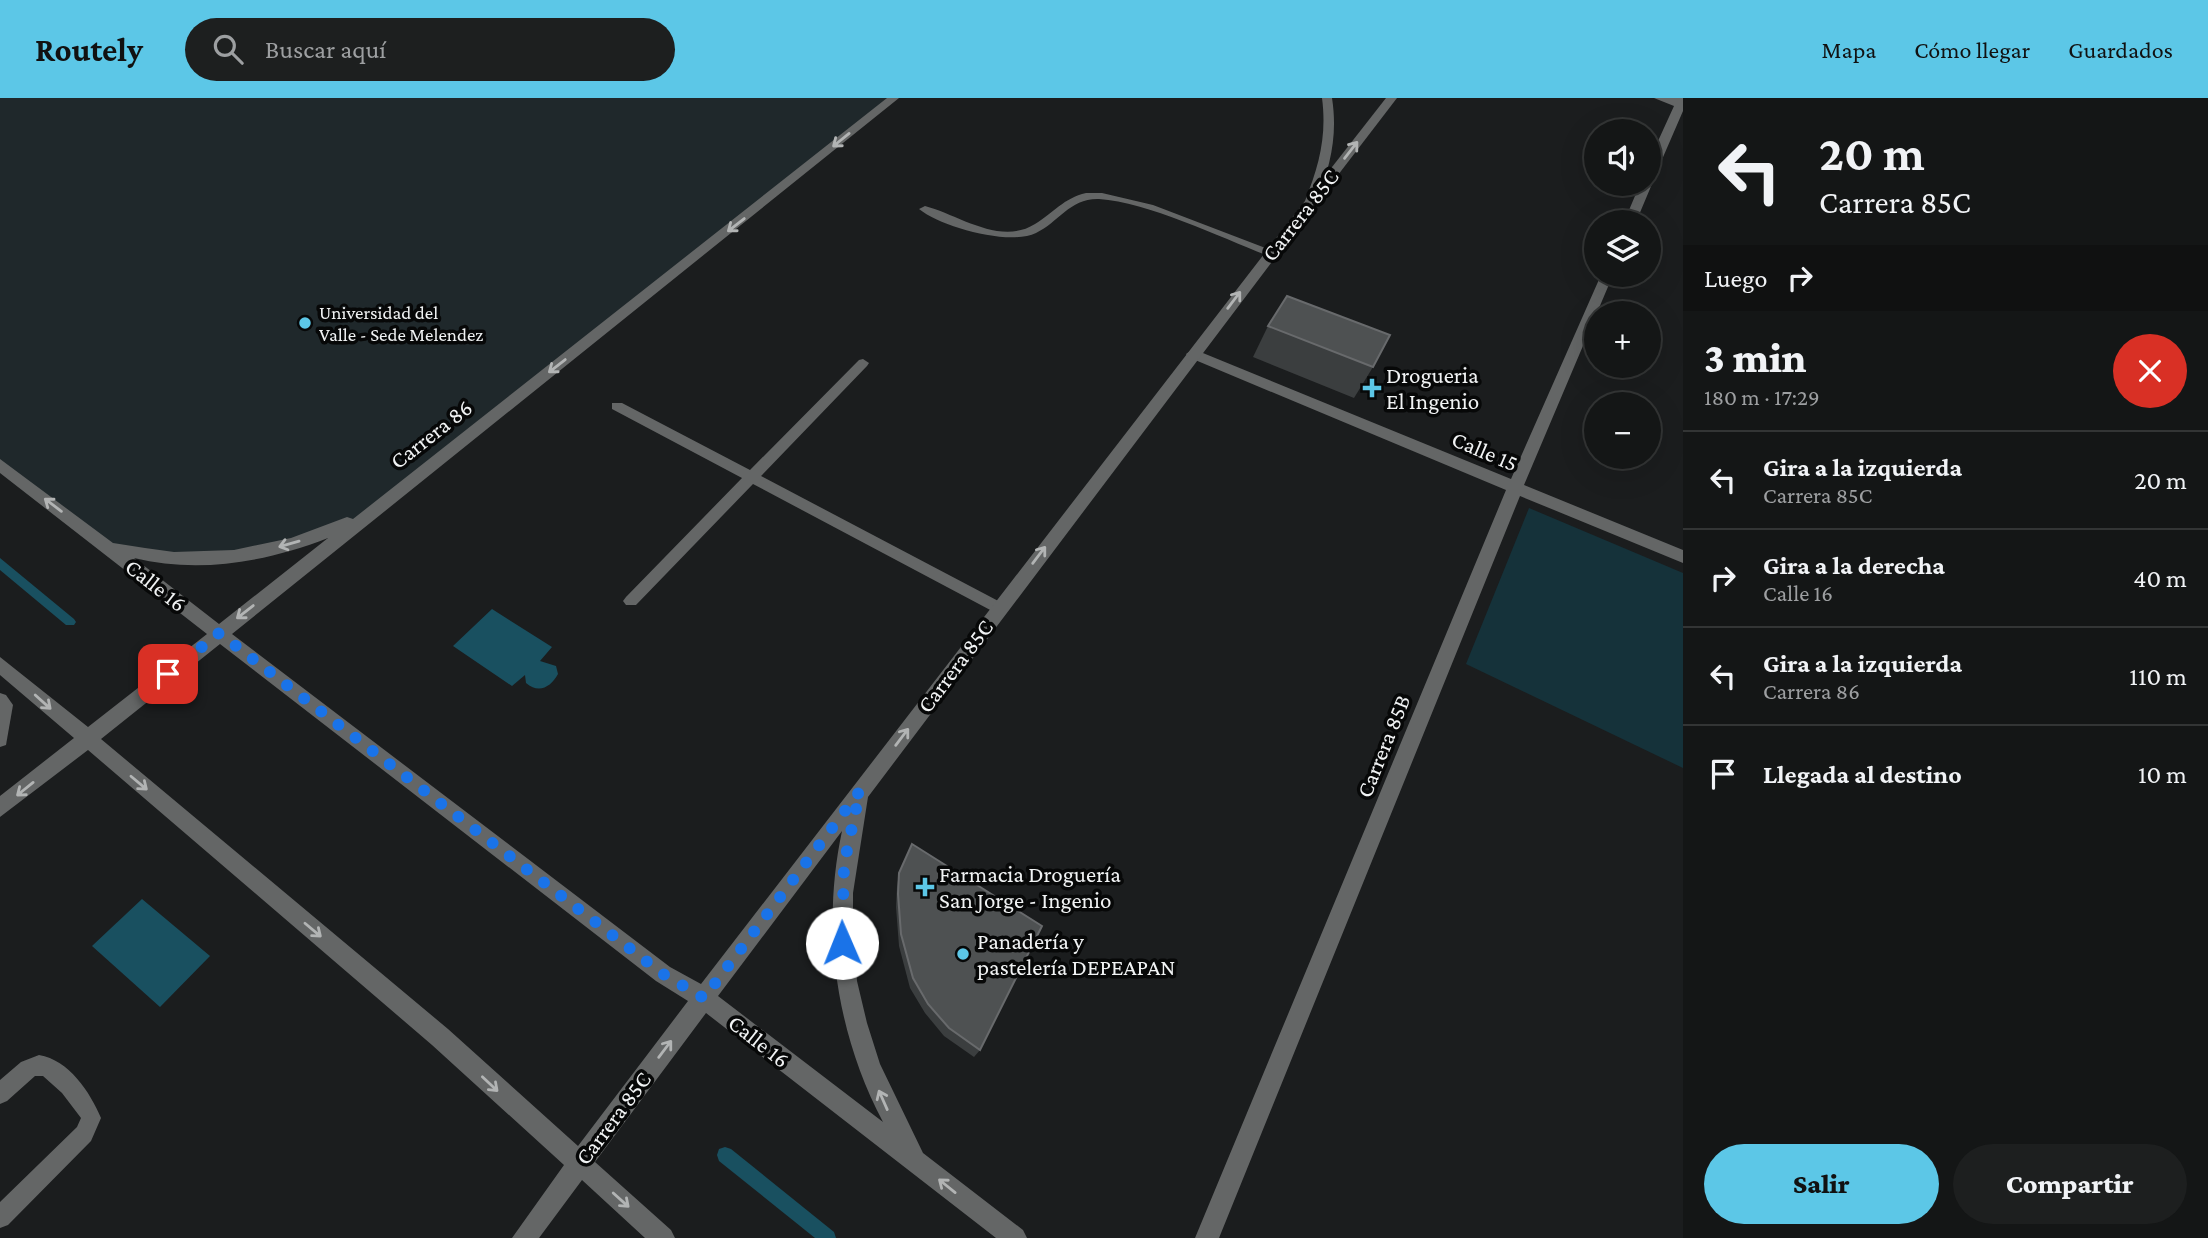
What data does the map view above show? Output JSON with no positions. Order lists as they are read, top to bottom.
{
  "streets": {
    "street": [
      "Carrera 85C",
      "Carrera 86",
      "Calle 15",
      "Calle 16",
      "Carrera 85B"
    ]
  },
  "crossings": [
    ["Carrera 85C", "Calle 15"],
    ["Carrera 85C", "Calle 16"],
    ["Carrera 86", "Calle 16"],
    ["Calle 15", "Carrera 85B"]
  ],
  "one_way": ["Carrera 85C", "Carrera 86"],
  "places": {
    "other": ["Universidad del Valle - Sede Melendez", "Panadería y pastelería DEPEAPAN"],
    "health": ["Drogueria El Ingenio", "Farmacia Droguería San Jorge - Ingenio"]
  },
  "page": {
    "header": "Routely",
    "search": "Buscar aquí",
    "nav": ["Mapa", "Cómo llegar", "Guardados"],
    "turn": ["20 m", "Carrera 85C"],
    "map_buttons": ["+", "−"],
    "then": "Luego",
    "heading": ["3 min", "180 m · 17:29"],
    "list": [
      {
        "name": "Gira a la izquierda",
        "note": "Carrera 85C",
        "value": "20 m"
      },
      {
        "name": "Gira a la derecha",
        "note": "Calle 16",
        "value": "40 m"
      },
      {
        "name": "Gira a la izquierda",
        "note": "Carrera 86",
        "value": "110 m"
      },
      {
        "name": "Llegada al destino",
        "value": "10 m"
      }
    ],
    "buttons": ["Salir", "Compartir"]
  }
}
